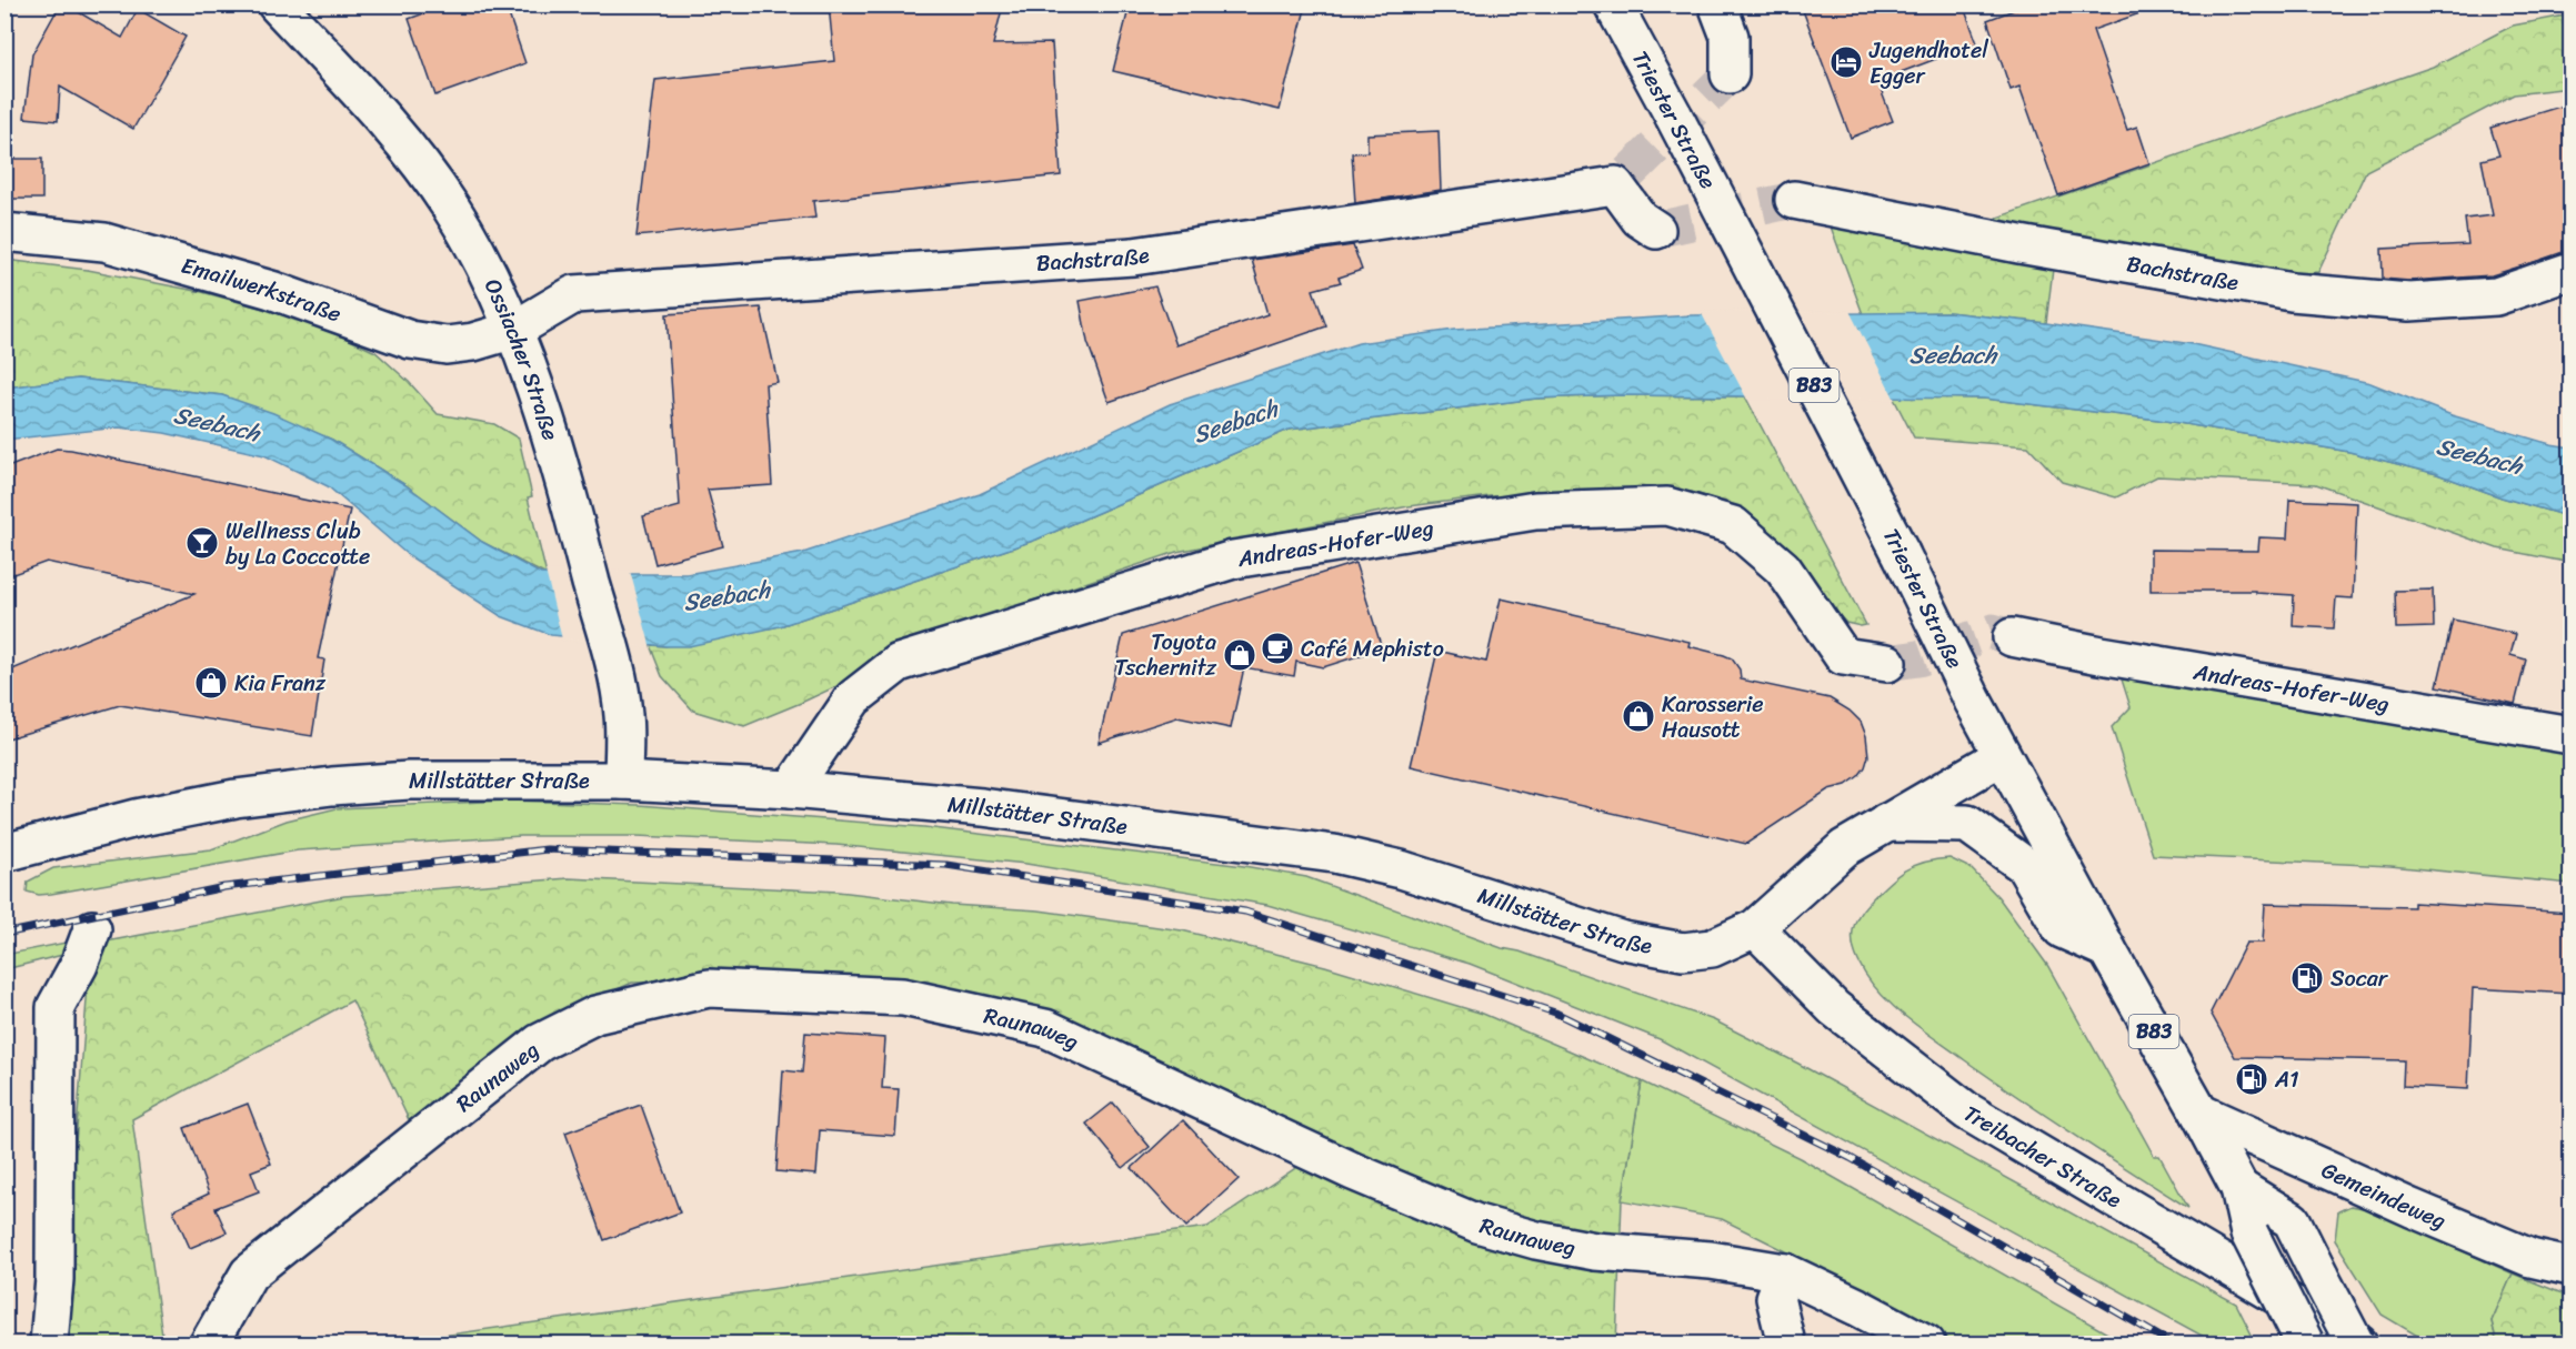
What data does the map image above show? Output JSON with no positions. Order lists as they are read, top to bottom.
{
  "streets": {
    "street": [
      "Triester Straße",
      "Bachstraße",
      "Emailwerkstraße",
      "Ossiacher Straße",
      "B83",
      "Andreas-Hofer-Weg",
      "Millstätter Straße",
      "Raunaweg",
      "Treibacher Straße",
      "Gemeindeweg"
    ]
  },
  "crossings": [
    ["Triester Straße", "Millstätter Straße"],
    ["Triester Straße", "Gemeindeweg"],
    ["Bachstraße", "Emailwerkstraße"],
    ["Bachstraße", "Ossiacher Straße"],
    ["Emailwerkstraße", "Ossiacher Straße"],
    ["Ossiacher Straße", "Millstätter Straße"],
    ["Andreas-Hofer-Weg", "Millstätter Straße"],
    ["Millstätter Straße", "Treibacher Straße"]
  ],
  "water": ["Seebach"],
  "places": {
    "hotel": ["Jugendhotel Egger"],
    "bar": ["Wellness Club by La Coccotte"],
    "cafe": ["Café Mephisto"],
    "shop": ["Toyota Tschernitz", "Kia Franz", "Karosserie Hausott"],
    "fuel station": ["Socar", "A1"]
  }
}
